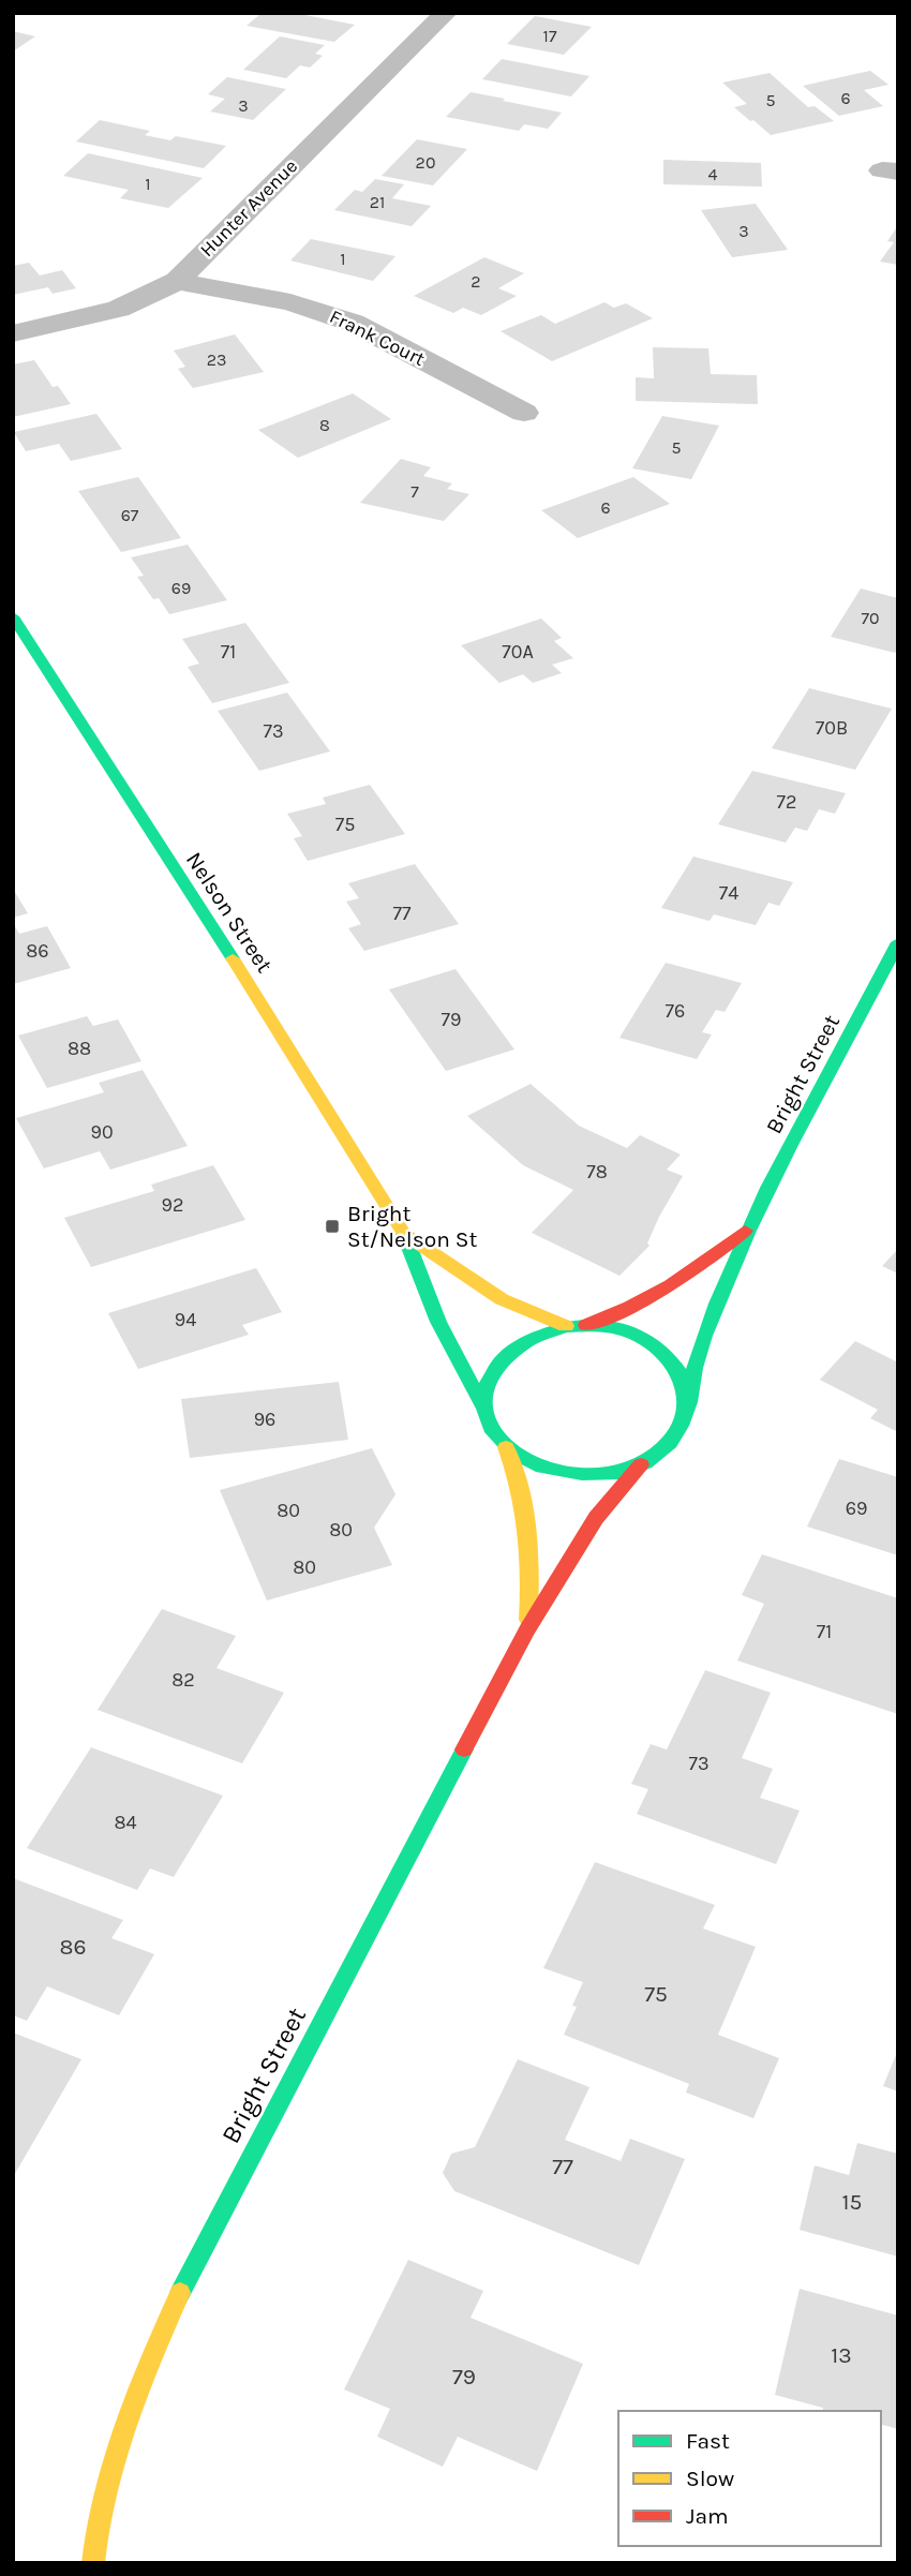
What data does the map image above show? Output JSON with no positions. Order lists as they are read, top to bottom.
{
  "streets": {
    "street": [
      "Hunter Avenue",
      "Frank Court",
      "Nelson Street",
      "Bright Street"
    ]
  },
  "crossings": [
    ["Hunter Avenue", "Frank Court"],
    ["Nelson Street", "Bright Street"]
  ],
  "places": {
    "transit": ["Bright St/Nelson St"]
  },
  "house_numbers": [
    "17",
    "6",
    "5",
    "3",
    "20",
    "4",
    "1",
    "21",
    "3",
    "1",
    "2",
    "23",
    "8",
    "5",
    "7",
    "6",
    "67",
    "69",
    "70",
    "71",
    "70A",
    "70B",
    "73",
    "72",
    "75",
    "74",
    "77",
    "86",
    "76",
    "79",
    "88",
    "90",
    "78",
    "92",
    "94",
    "96",
    "69",
    "80",
    "80",
    "80",
    "71",
    "82",
    "73",
    "84",
    "86",
    "75",
    "77",
    "15",
    "13",
    "79"
  ],
  "legend": ["Fast", "Slow", "Jam"]
}
